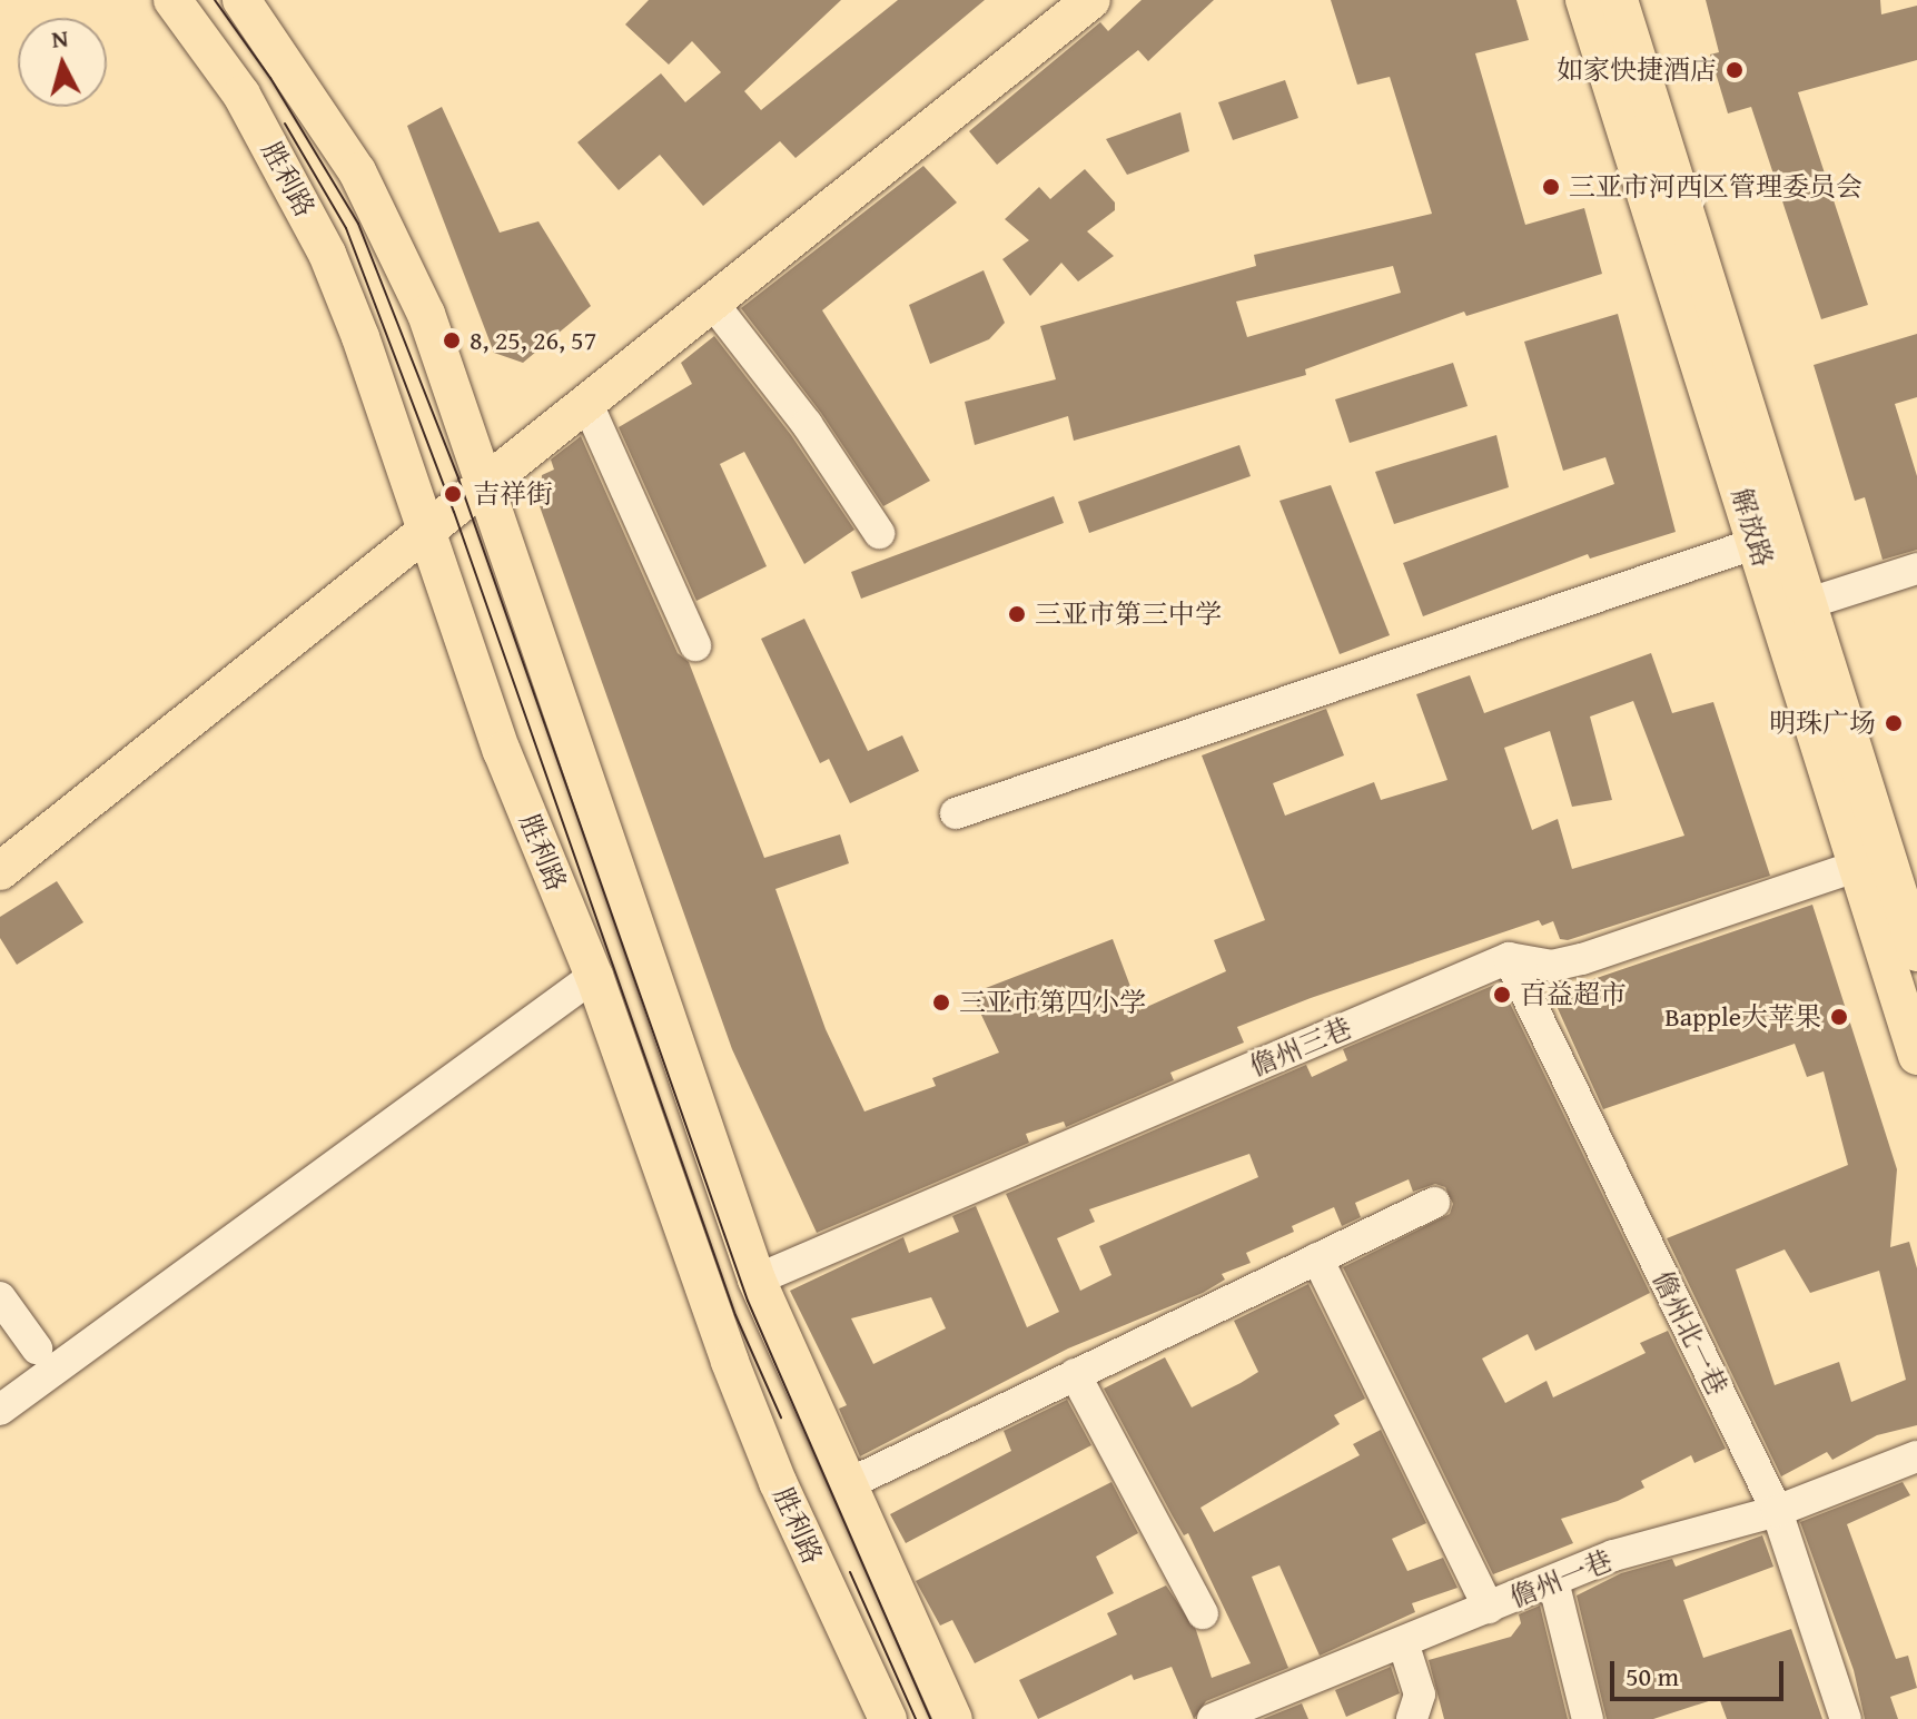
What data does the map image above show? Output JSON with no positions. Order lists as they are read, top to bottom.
{
  "streets": {
    "main road": ["胜利路", "解放路"],
    "street": ["儋州三巷", "儋州北一巷", "儋州一巷"]
  },
  "crossings": [
    ["儋州三巷", "儋州北一巷"],
    ["儋州北一巷", "儋州一巷"]
  ],
  "places": [
    "如家快捷酒店",
    "三亚市河西区管理委员会",
    "8, 25, 26, 57",
    "吉祥街",
    "三亚市第三中学",
    "明珠广场",
    "百益超市",
    "三亚市第四小学",
    "Bapple大苹果"
  ],
  "scale_bar": "50 m",
  "north": "top"
}
